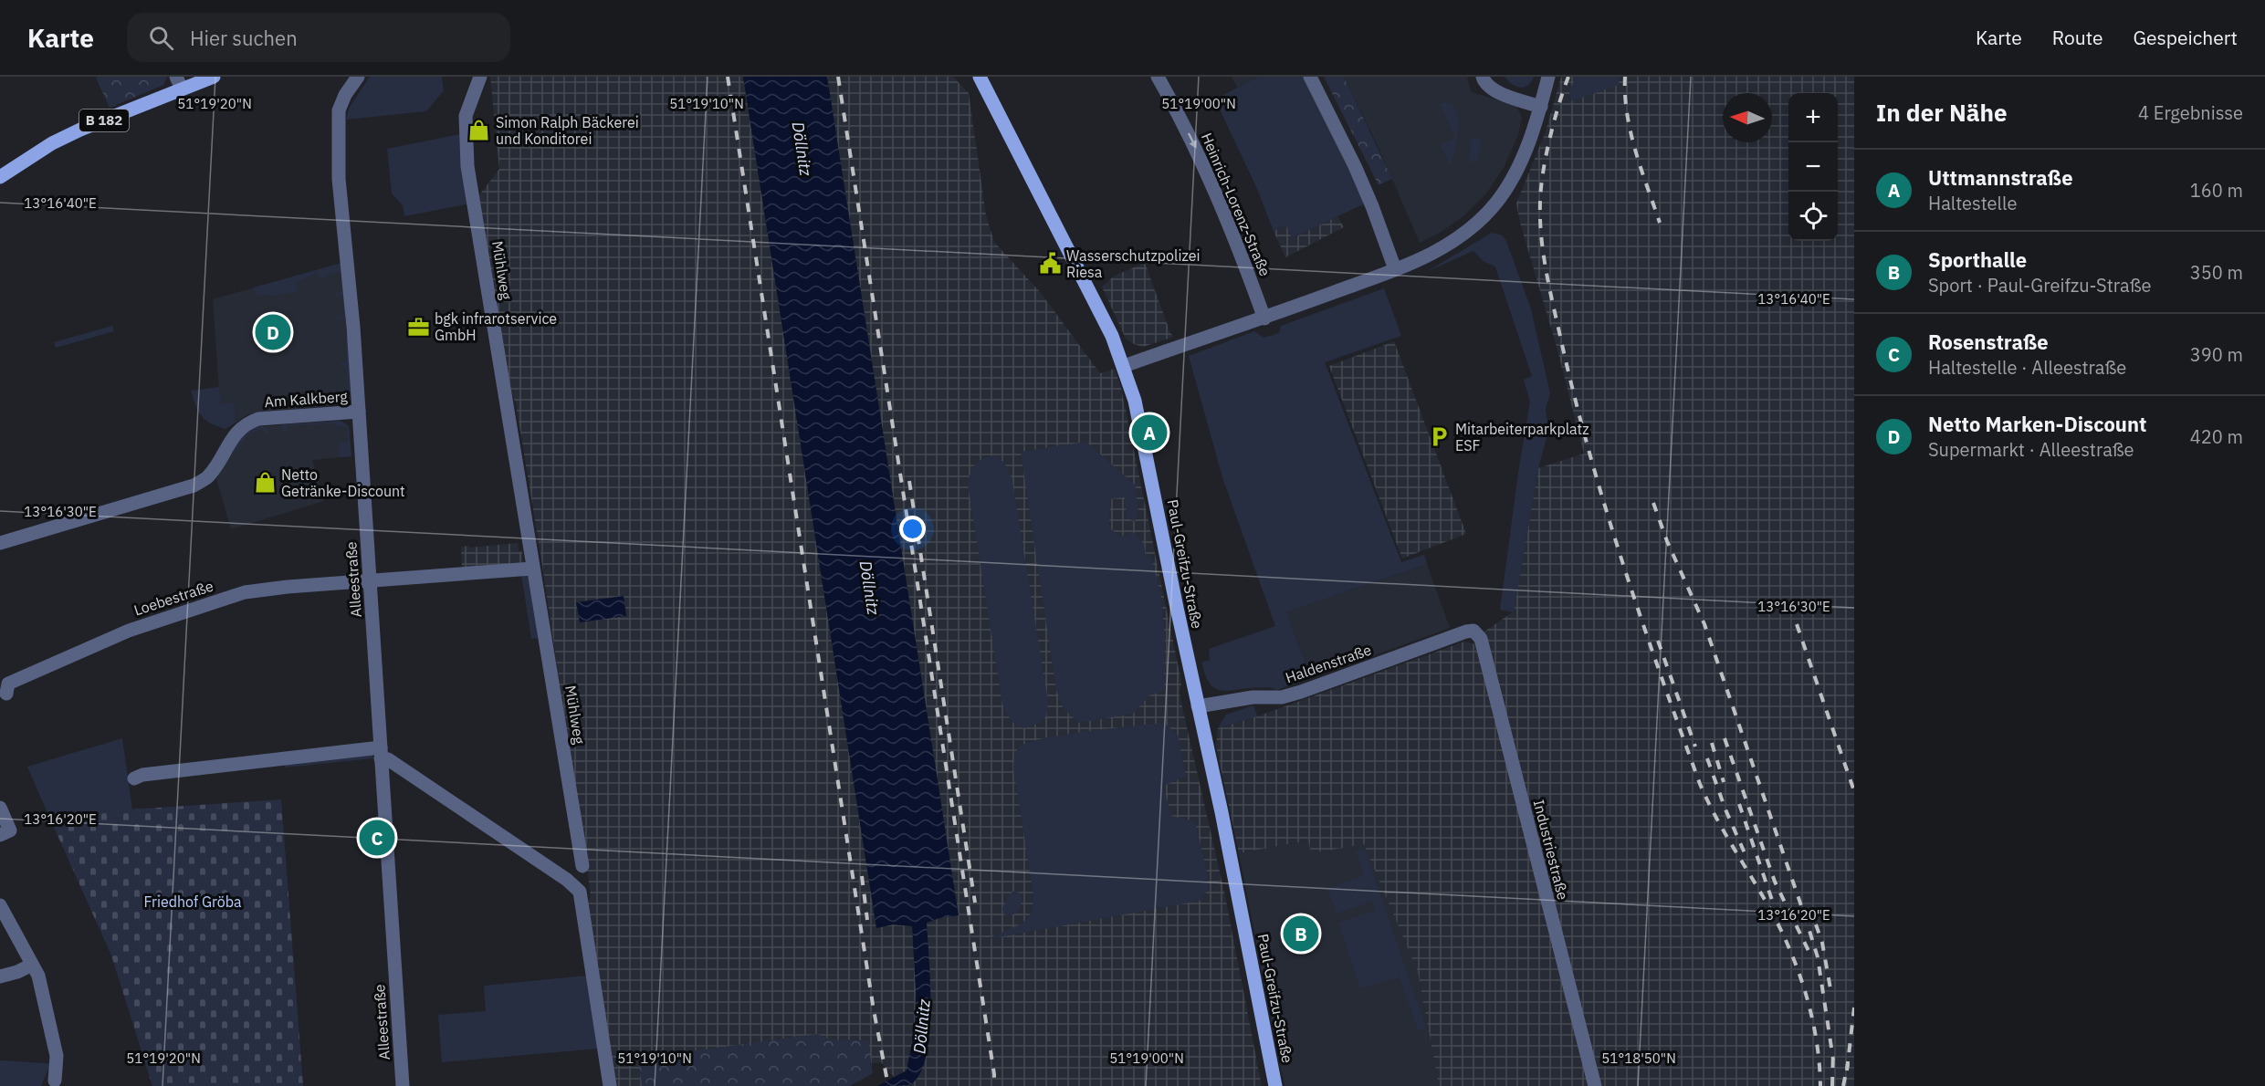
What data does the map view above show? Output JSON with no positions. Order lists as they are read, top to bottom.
{
  "streets": {
    "main road": ["B 182", "Paul-Greifzu-Straße"],
    "street": [
      "Heinrich-Lorenz-Straße",
      "Mühlweg",
      "Am Kalkberg",
      "Alleestraße",
      "Loebestraße",
      "Haldenstraße",
      "Industriestraße"
    ]
  },
  "crossings": [
    ["Am Kalkberg", "Alleestraße"],
    ["Paul-Greifzu-Straße", "Haldenstraße"],
    ["Alleestraße", "Loebestraße"],
    ["Haldenstraße", "Industriestraße"]
  ],
  "one_way": ["Heinrich-Lorenz-Straße"],
  "water": ["Döllnitz"],
  "parks": ["Friedhof Gröba"],
  "places": {
    "shop": ["Simon Ralph Bäckerei und Konditorei", "Netto Getränke-Discount"],
    "public building": ["Wasserschutzpolizei Riesa"],
    "office": ["bgk infrarotservice GmbH"],
    "parking": ["Mitarbeiterparkplatz ESF"]
  },
  "north": "left",
  "page": {
    "header": "Karte",
    "search": "Hier suchen",
    "nav": ["Karte", "Route", "Gespeichert"],
    "heading": ["In der Nähe", "4 Ergebnisse"],
    "map_buttons": ["+", "−"],
    "list": [
      {
        "mark": "A",
        "name": "Uttmannstraße",
        "note": "Haltestelle",
        "value": "160 m"
      },
      {
        "mark": "B",
        "name": "Sporthalle",
        "note": "Sport · Paul-Greifzu-Straße",
        "value": "350 m"
      },
      {
        "mark": "C",
        "name": "Rosenstraße",
        "note": "Haltestelle · Alleestraße",
        "value": "390 m"
      },
      {
        "mark": "D",
        "name": "Netto Marken-Discount",
        "note": "Supermarkt · Alleestraße",
        "value": "420 m"
      }
    ],
    "pins": [
      "D",
      "A",
      "C",
      "B"
    ]
  },
  "coordinates": [
    "51°19'20\"N",
    "51°19'10\"N",
    "51°19'00\"N",
    "13°16'40\"E",
    "13°16'30\"E",
    "13°16'20\"E",
    "51°18'50\"N"
  ]
}
